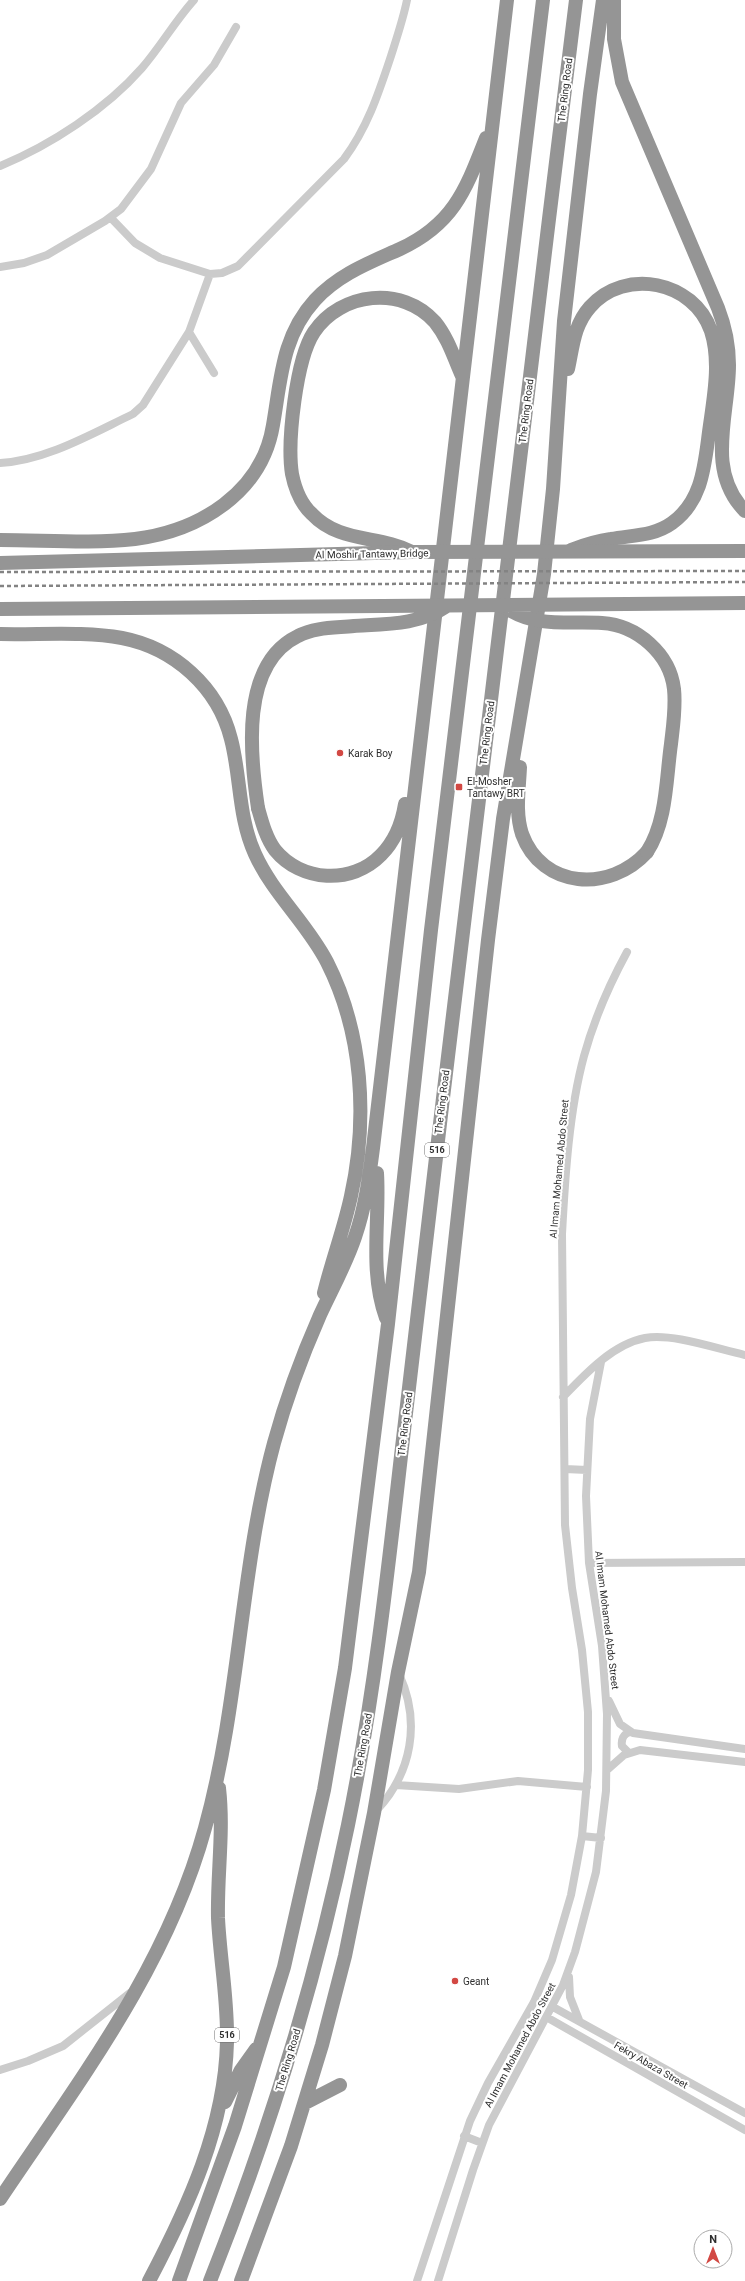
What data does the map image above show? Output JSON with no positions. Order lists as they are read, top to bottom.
{
  "streets": {
    "highway": ["The Ring Road", "Al Moshir Tantawy Bridge", "516"],
    "street": ["Al Imam Mohamed Abdo Street", "Fekry Abaza Street"]
  },
  "crossings": [
    ["Al Imam Mohamed Abdo Street", "Fekry Abaza Street"]
  ],
  "places": {
    "other": ["Karak Boy", "Geant"],
    "transit": ["El-Mosher Tantawy BRT"]
  },
  "north": "top"
}
